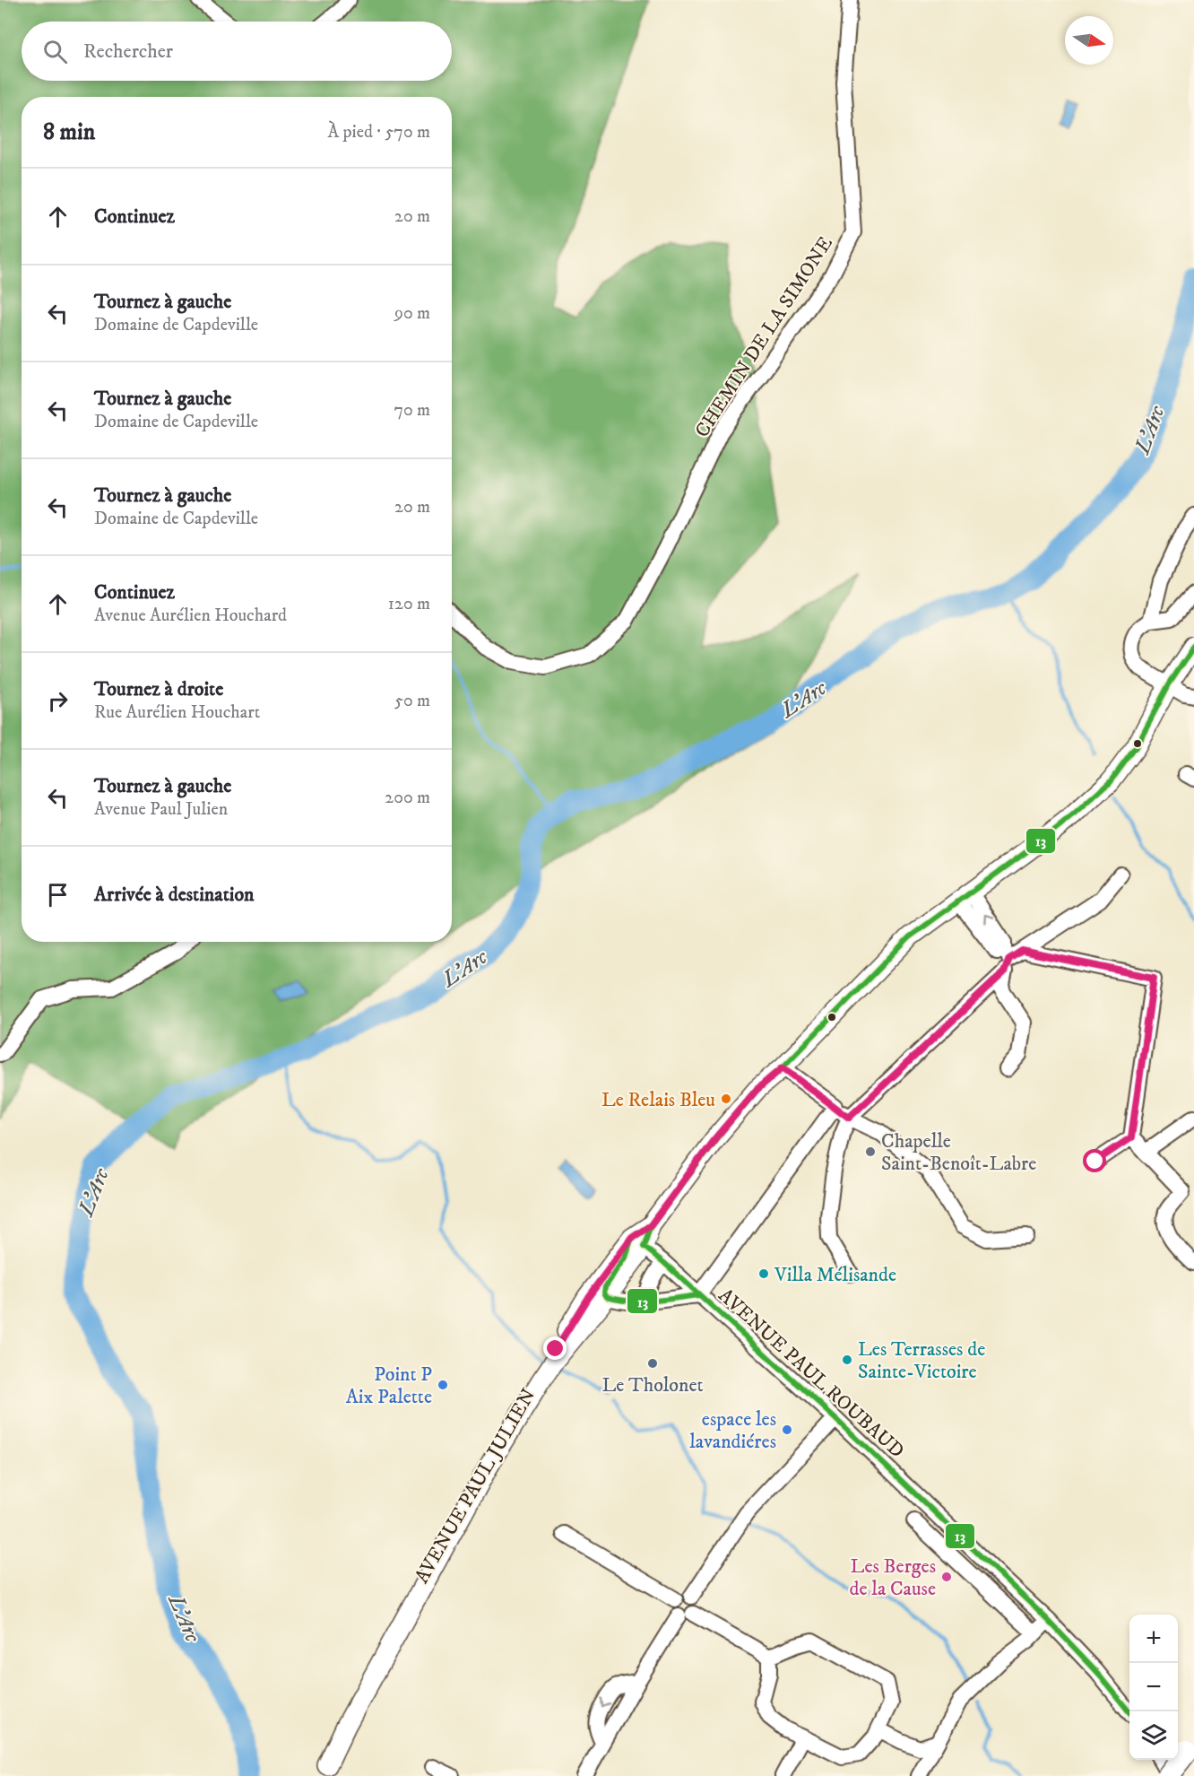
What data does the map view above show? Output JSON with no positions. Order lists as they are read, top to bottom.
{
  "streets": {
    "main road": ["AVENUE PAUL JULIEN"],
    "street": ["CHEMIN DE LA SIMONE", "AVENUE PAUL ROUBAUD"]
  },
  "crossings": [
    ["AVENUE PAUL ROUBAUD", "AVENUE PAUL JULIEN"]
  ],
  "water": ["L'Arc"],
  "places": [
    "Le Relais Bleu",
    "Chapelle Saint-Benoît-Labre",
    "Villa Mélisande",
    "Les Terrasses de Sainte-Victoire",
    "Le Tholonet",
    "Point P Aix Palette",
    "espace les lavandiéres",
    "Les Berges de la Cause"
  ],
  "lines": ["transit line 13"],
  "north": "right",
  "page": {
    "search": "Rechercher",
    "heading": ["8 min", "À pied · 570 m"],
    "list": [
      ["Continuez", "20 m"],
      ["Tournez à gauche", "Domaine de Capdeville", "90 m"],
      ["Tournez à gauche", "Domaine de Capdeville", "70 m"],
      ["Tournez à gauche", "Domaine de Capdeville", "20 m"],
      ["Continuez", "Avenue Aurélien Houchard", "120 m"],
      ["Tournez à droite", "Rue Aurélien Houchart", "50 m"],
      ["Tournez à gauche", "Avenue Paul Julien", "200 m"],
      "Arrivée à destination"
    ],
    "map_buttons": ["+", "−"]
  }
}
